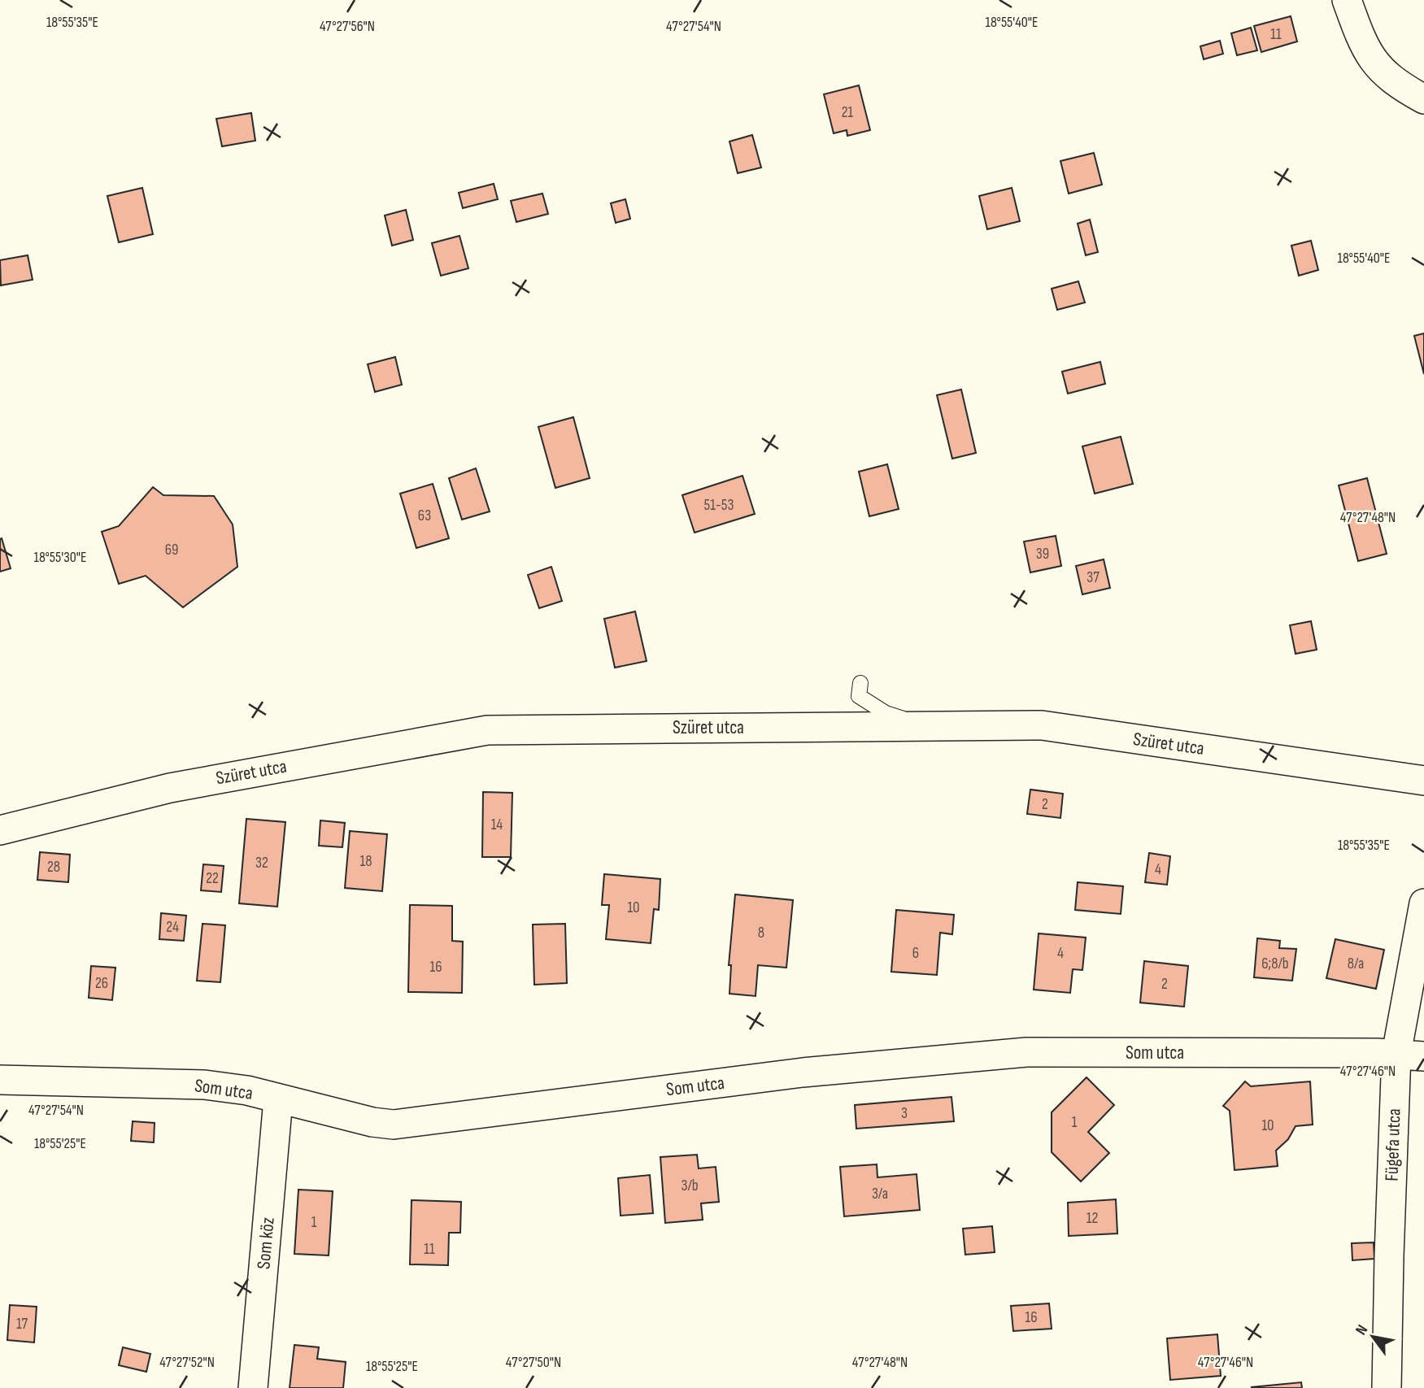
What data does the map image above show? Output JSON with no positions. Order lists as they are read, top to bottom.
{
  "streets": {
    "street": [
      "Szüret utca",
      "Som utca",
      "Fügefa utca",
      "Som köz"
    ]
  },
  "crossings": [
    ["Som utca", "Fügefa utca"],
    ["Som utca", "Som köz"]
  ],
  "house_numbers": [
    "11",
    "21",
    "51-53",
    "63",
    "69",
    "39",
    "37",
    "2",
    "14",
    "18",
    "32",
    "28",
    "4",
    "22",
    "10",
    "24",
    "8",
    "6",
    "4",
    "6;8/b",
    "8/a",
    "16",
    "26",
    "2",
    "3",
    "1",
    "10",
    "3/b",
    "3/a",
    "12",
    "1",
    "11",
    "16",
    "17"
  ],
  "north": "top left",
  "coordinates": [
    "18°55'35\"E",
    "18°55'40\"E",
    "47°27'56\"N",
    "47°27'54\"N",
    "47°27'48\"N",
    "18°55'30\"E",
    "47°27'46\"N",
    "18°55'25\"E",
    "47°27'52\"N",
    "47°27'50\"N"
  ]
}
